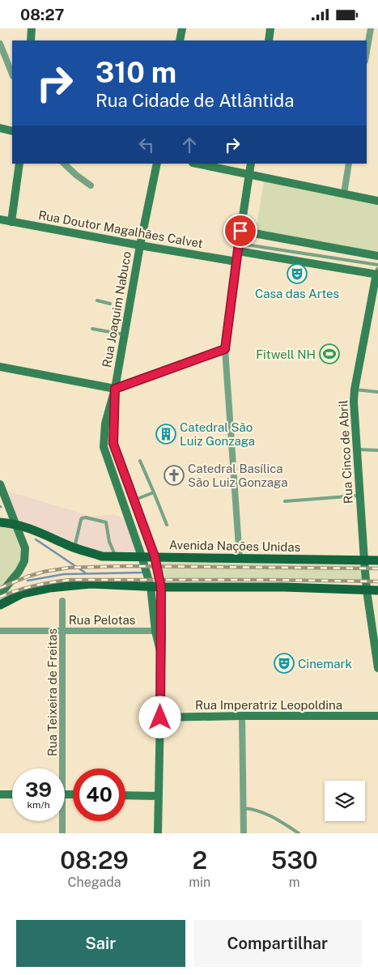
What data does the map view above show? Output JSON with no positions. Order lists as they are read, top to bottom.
{
  "streets": {
    "main road": ["Avenida Nações Unidas"],
    "street": [
      "Rua Doutor Magalhães Calvet",
      "Rua Joaquim Nabuco",
      "Rua Cinco de Abril",
      "Rua Pelotas",
      "Rua Teixeira de Freitas",
      "Rua Imperatriz Leopoldina"
    ]
  },
  "crossings": [
    ["Rua Doutor Magalhães Calvet", "Rua Joaquim Nabuco"],
    ["Rua Joaquim Nabuco", "Avenida Nações Unidas"],
    ["Rua Joaquim Nabuco", "Rua Pelotas"],
    ["Rua Joaquim Nabuco", "Rua Imperatriz Leopoldina"],
    ["Rua Cinco de Abril", "Avenida Nações Unidas"],
    ["Rua Pelotas", "Rua Teixeira de Freitas"]
  ],
  "places": {
    "theatre": ["Casa das Artes", "Cinemark"],
    "sports": ["Fitwell NH"],
    "building": ["Catedral São Luiz Gonzaga"],
    "church": ["Catedral Basílica São Luiz Gonzaga"]
  },
  "page": {
    "status": "08:27",
    "turn": ["310 m", "Rua Cidade de Atlântida"],
    "speed": "39 km/h",
    "limit": "40",
    "eta": [
      "08:29",
      "Chegada",
      "2",
      "min",
      "530",
      "m"
    ],
    "buttons": ["Sair", "Compartilhar"]
  }
}
